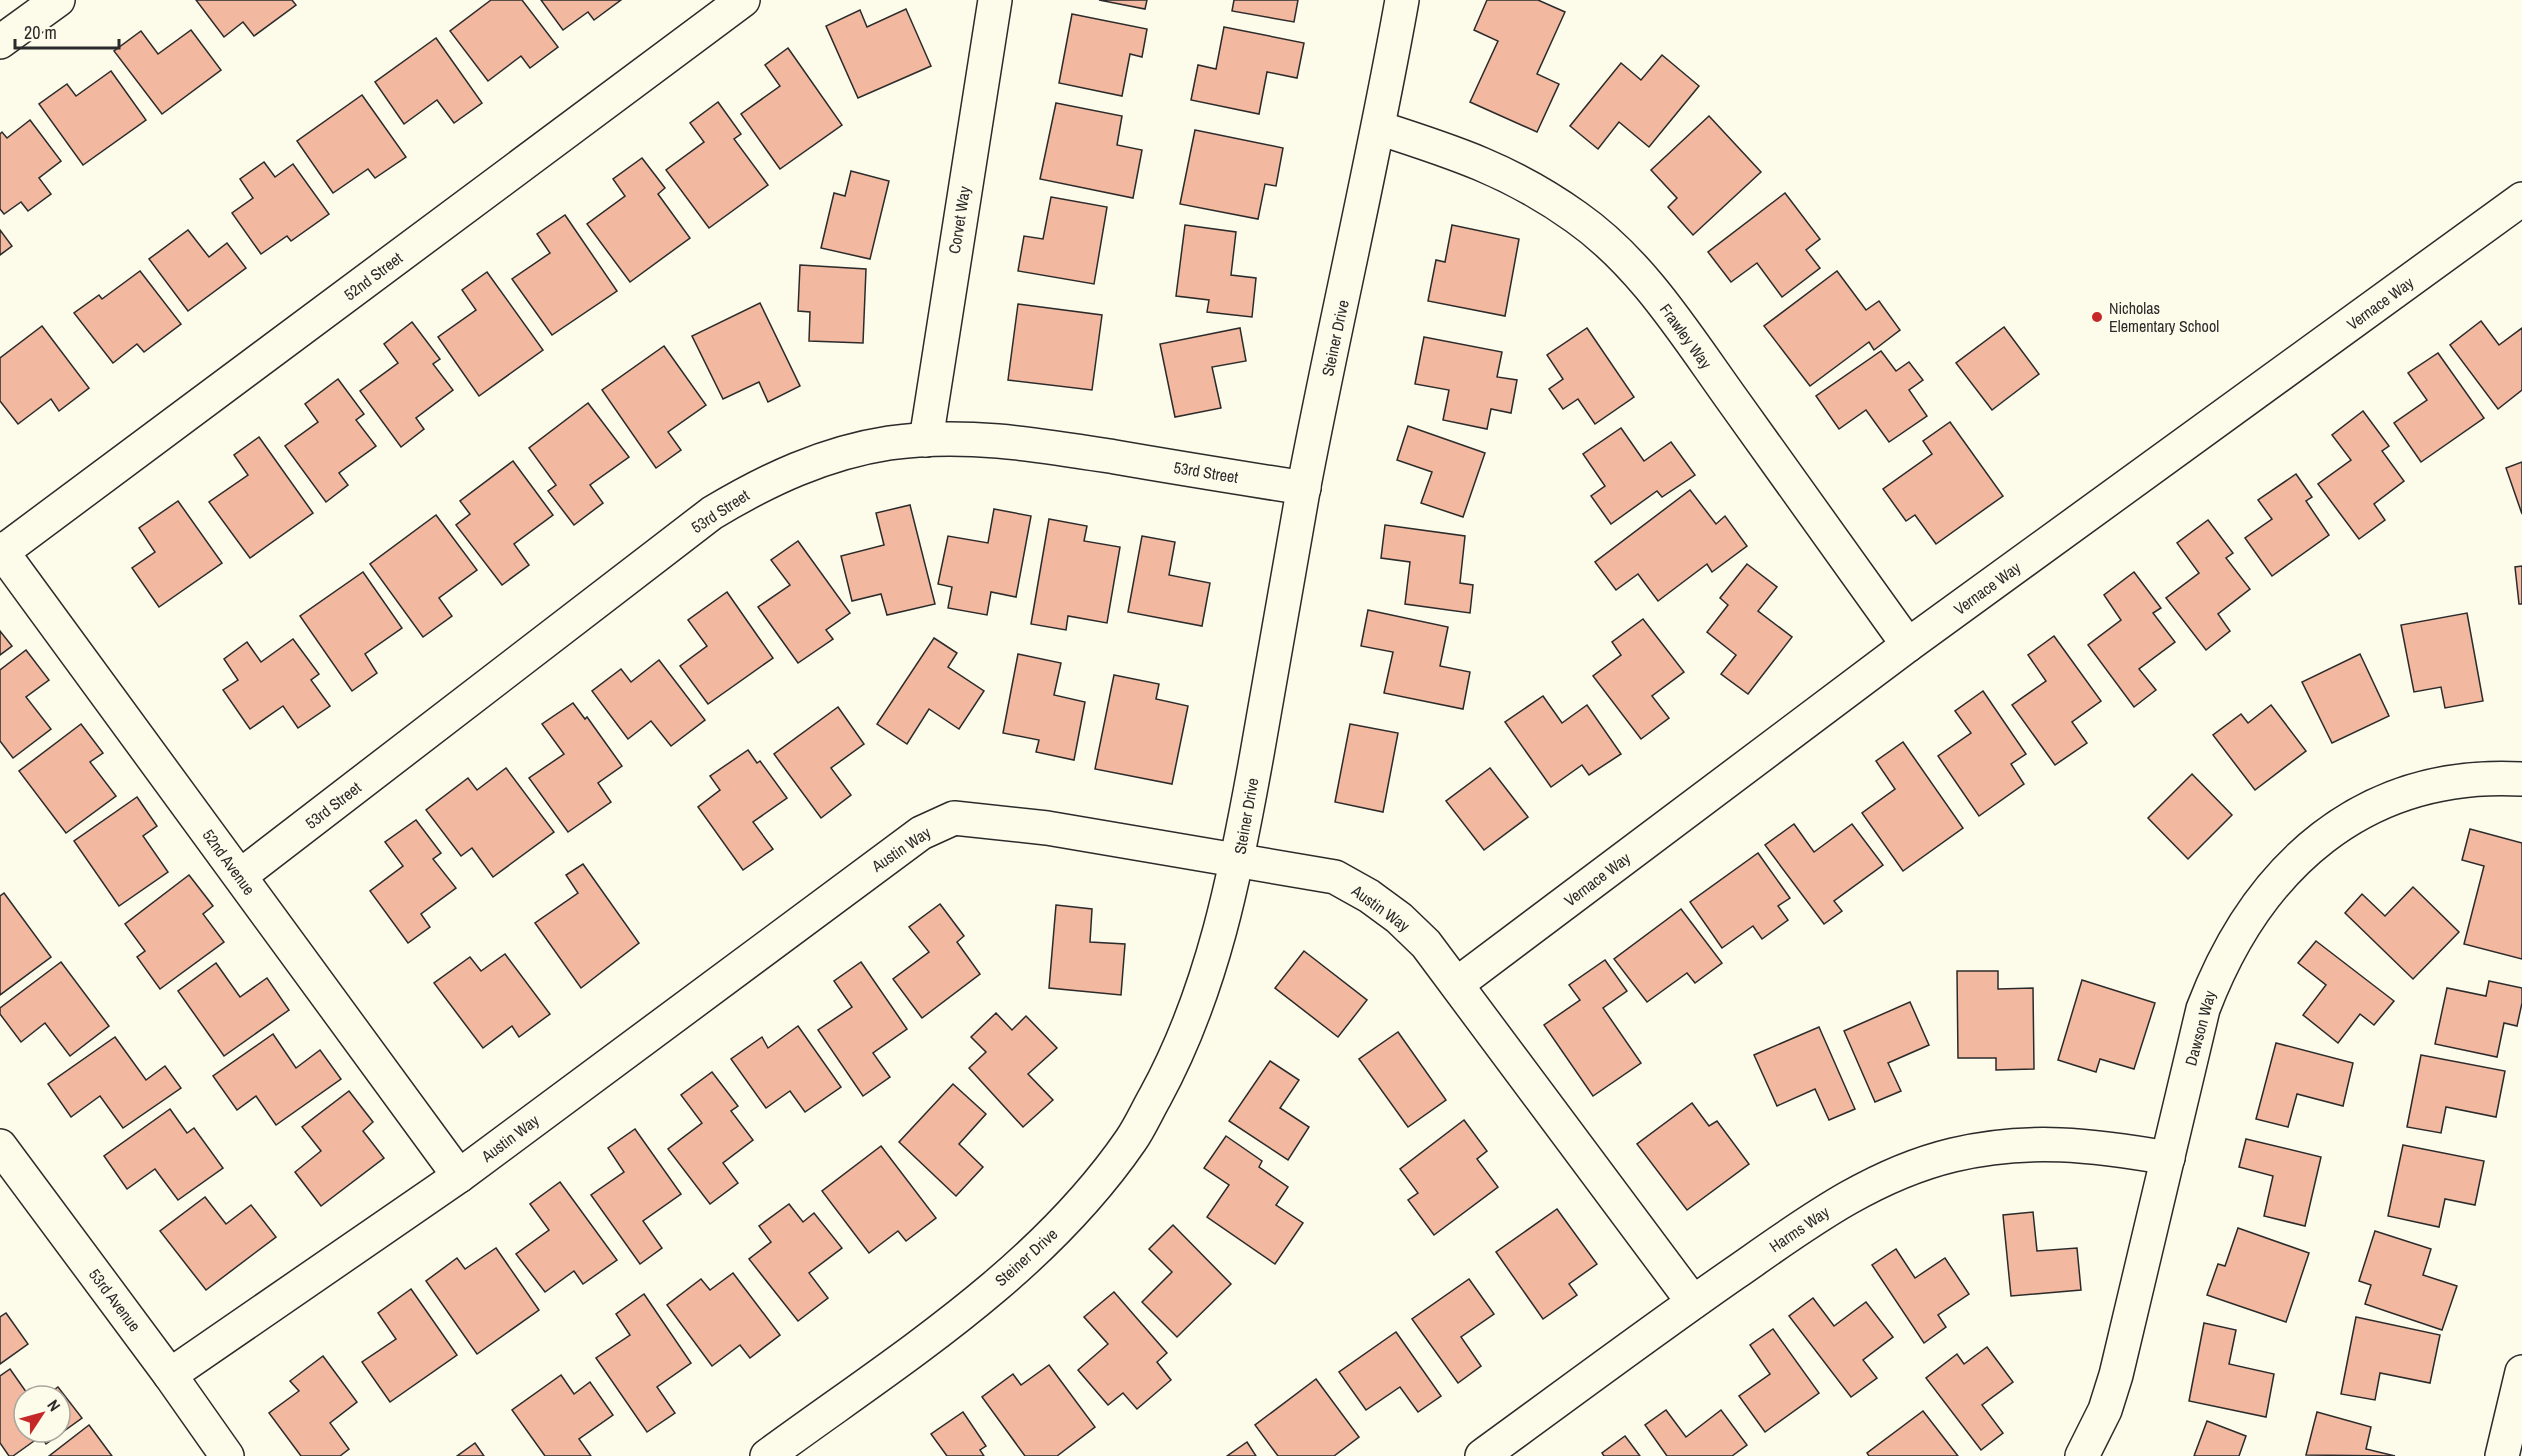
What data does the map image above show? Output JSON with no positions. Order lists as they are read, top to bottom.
{
  "streets": {
    "street": [
      "Corvet Way",
      "52nd Street",
      "Vernace Way",
      "Frawley Way",
      "Steiner Drive",
      "53rd Street",
      "Austin Way",
      "52nd Avenue",
      "Dawson Way",
      "Harms Way",
      "53rd Avenue"
    ]
  },
  "crossings": [
    ["Corvet Way", "53rd Street"],
    ["52nd Street", "52nd Avenue"],
    ["Vernace Way", "Frawley Way"],
    ["Vernace Way", "Austin Way"],
    ["Frawley Way", "Steiner Drive"],
    ["Steiner Drive", "53rd Street"],
    ["Steiner Drive", "Austin Way"],
    ["53rd Street", "52nd Avenue"],
    ["Austin Way", "52nd Avenue"],
    ["Austin Way", "Harms Way"],
    ["Austin Way", "53rd Avenue"],
    ["Dawson Way", "Harms Way"]
  ],
  "places": ["Nicholas Elementary School"],
  "scale_bar": "20 m",
  "north": "top right"
}
